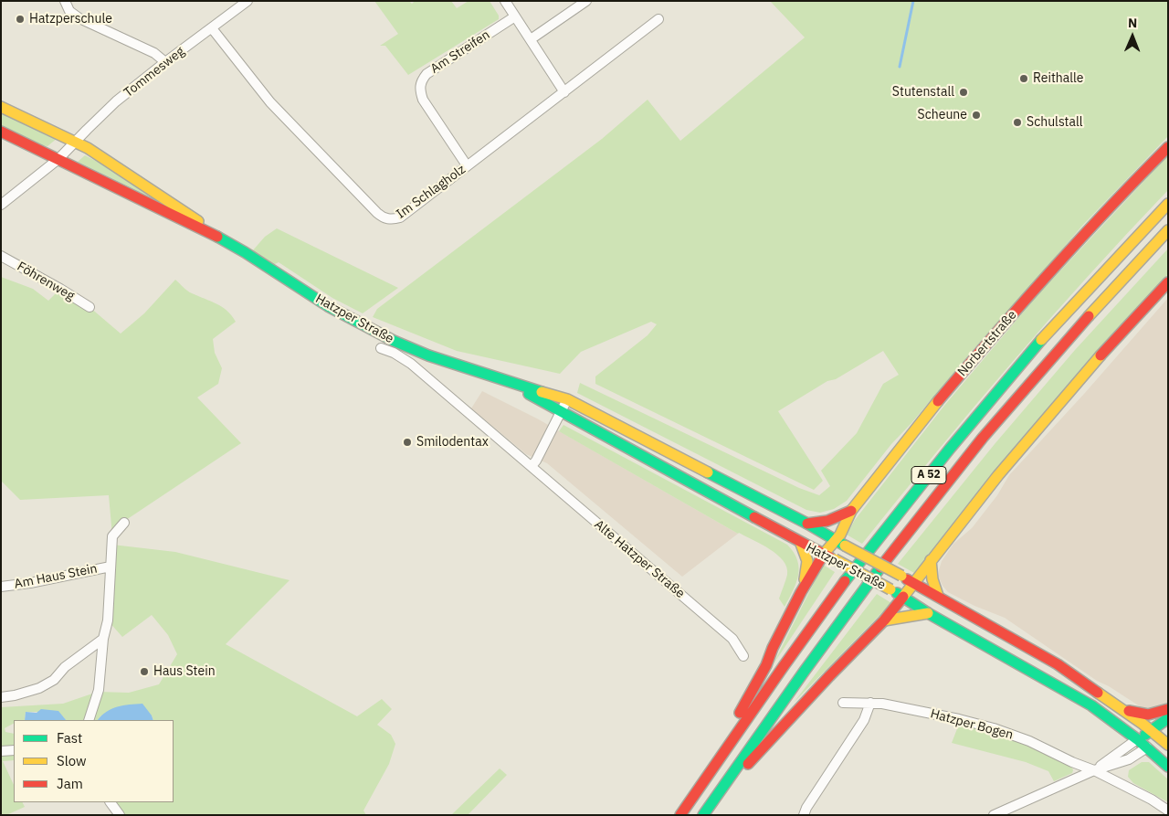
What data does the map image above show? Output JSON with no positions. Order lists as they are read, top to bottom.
{
  "streets": {
    "main road": ["Hatzper Straße", "Norbertstraße", "A 52"],
    "street": [
      "Am Streifen",
      "Tommesweg",
      "Im Schlagholz",
      "Föhrenweg",
      "Alte Hatzper Straße",
      "Am Haus Stein",
      "Hatzper Bogen"
    ]
  },
  "crossings": [
    ["Am Streifen", "Im Schlagholz"],
    ["Tommesweg", "Im Schlagholz"],
    ["Tommesweg", "Hatzper Straße"],
    ["Hatzper Straße", "Norbertstraße"]
  ],
  "places": [
    "Hatzperschule",
    "Reithalle",
    "Stutenstall",
    "Scheune",
    "Schulstall",
    "Smilodentax",
    "Haus Stein"
  ],
  "legend": ["Fast", "Slow", "Jam"],
  "north": "top"
}
